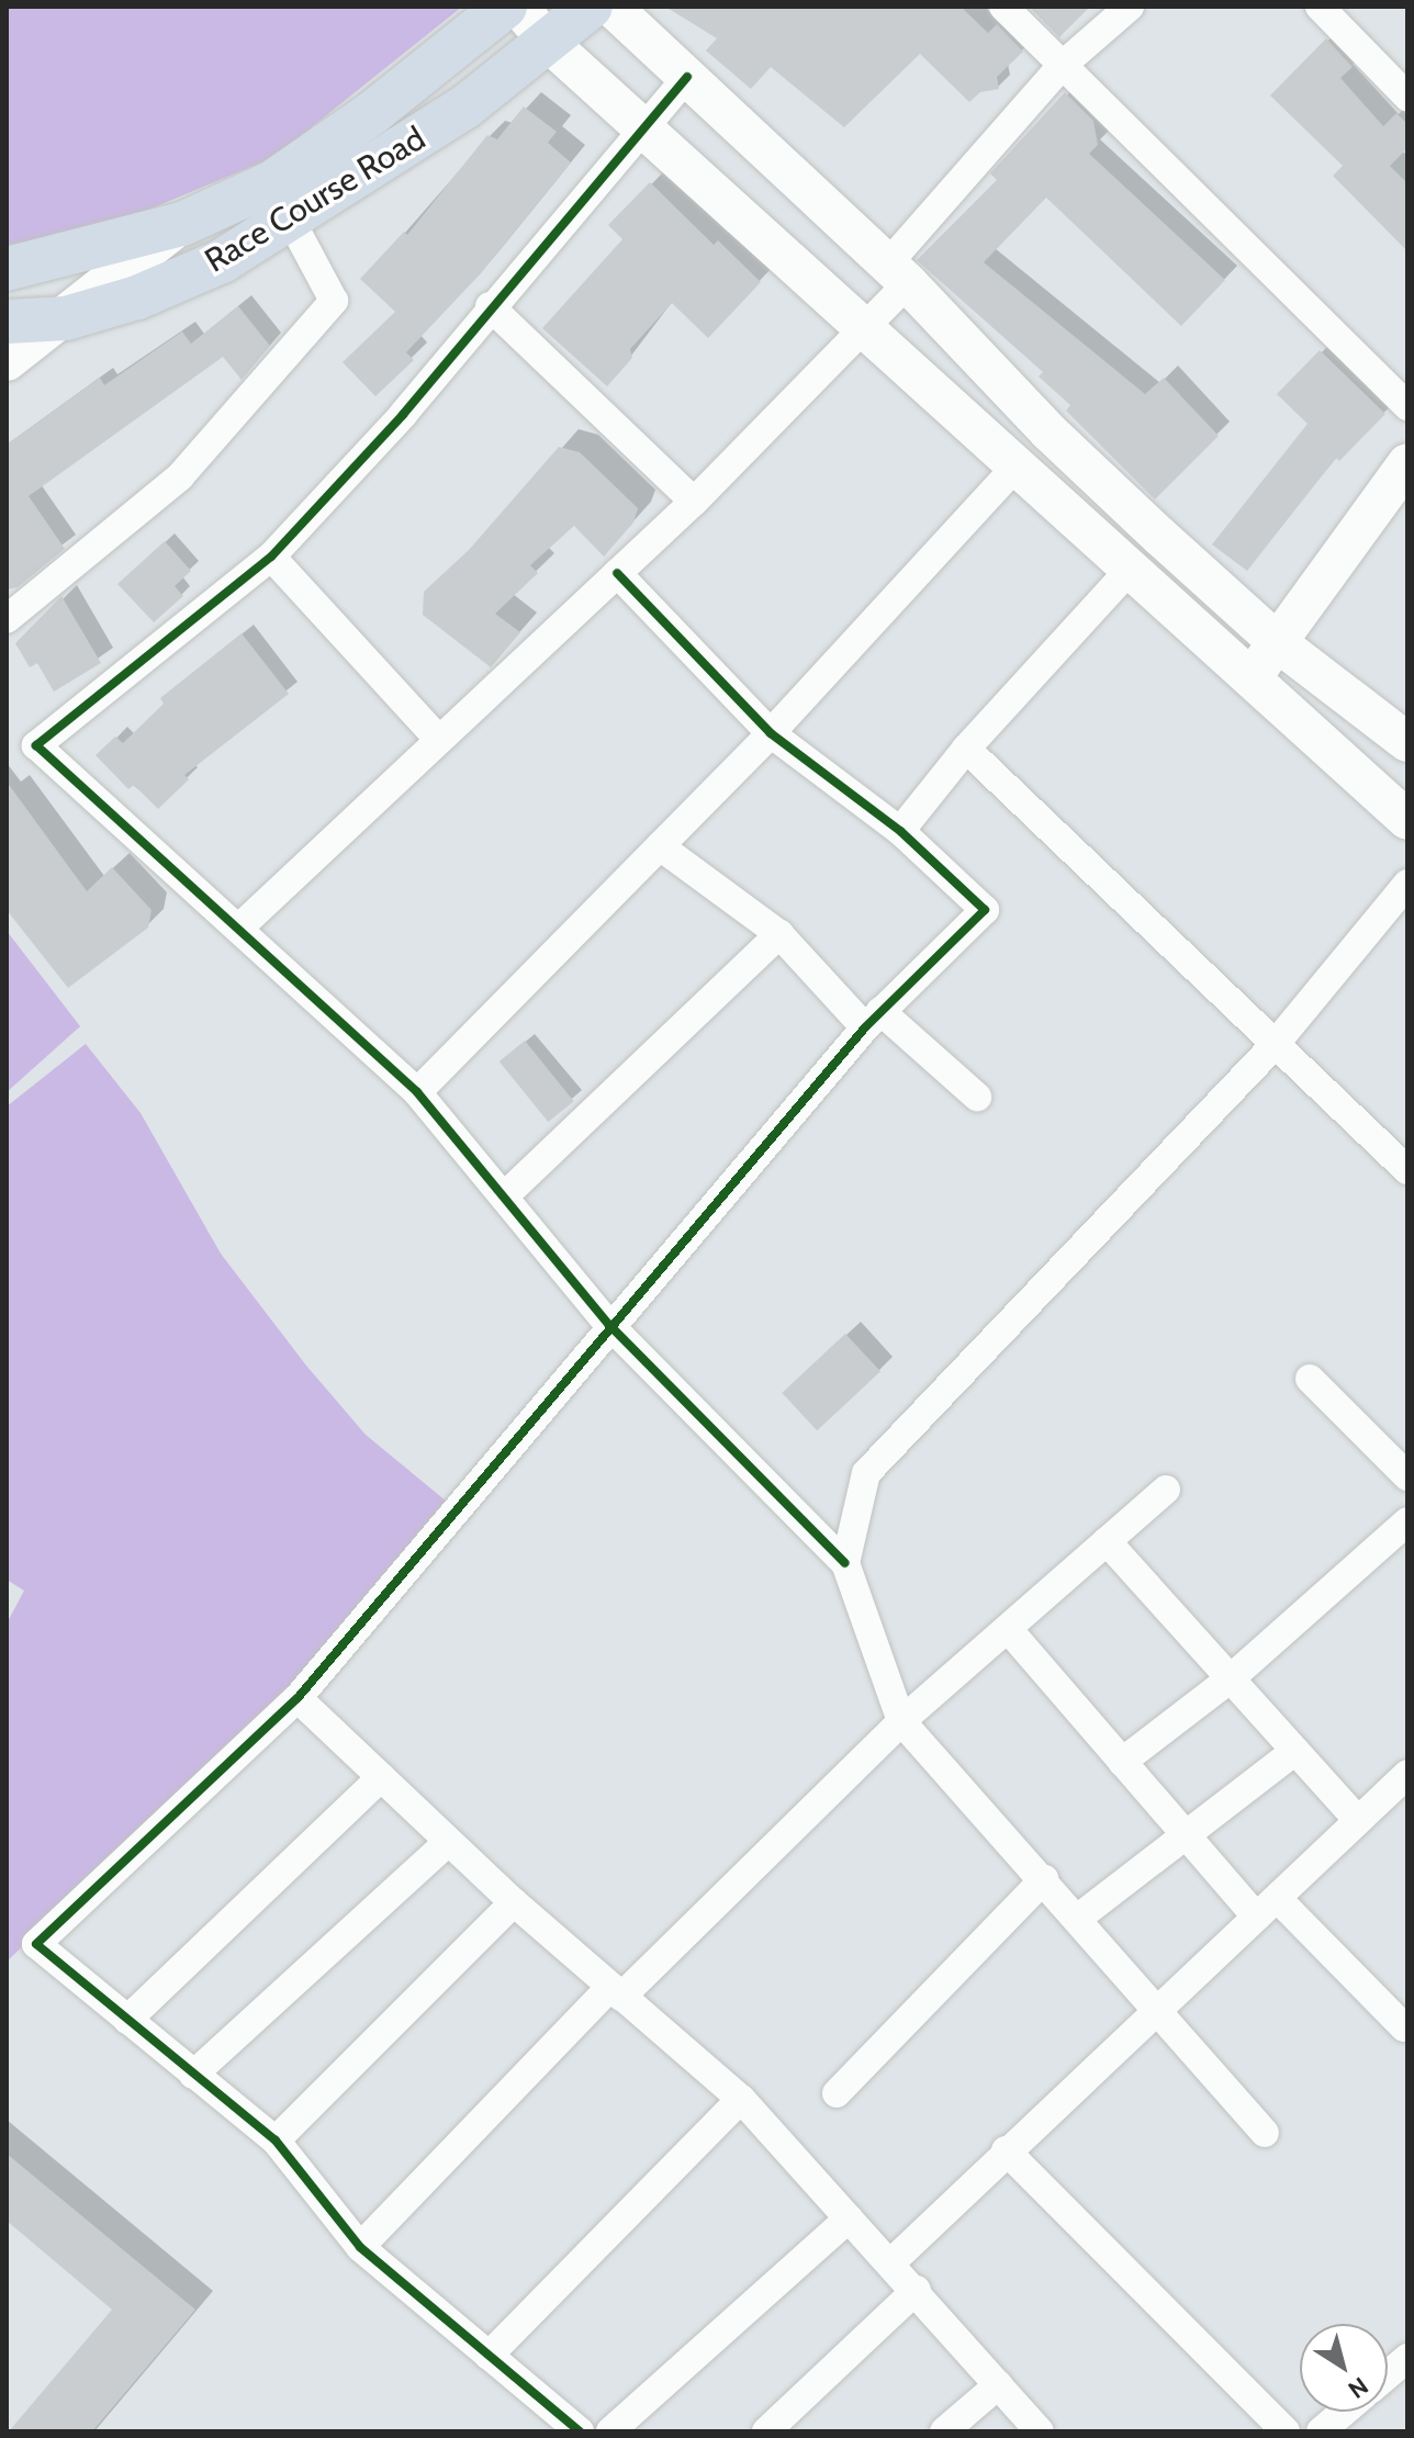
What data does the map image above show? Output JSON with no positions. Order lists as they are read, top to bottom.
{
  "streets": {
    "main road": ["Race Course Road"]
  },
  "north": "bottom right"
}
